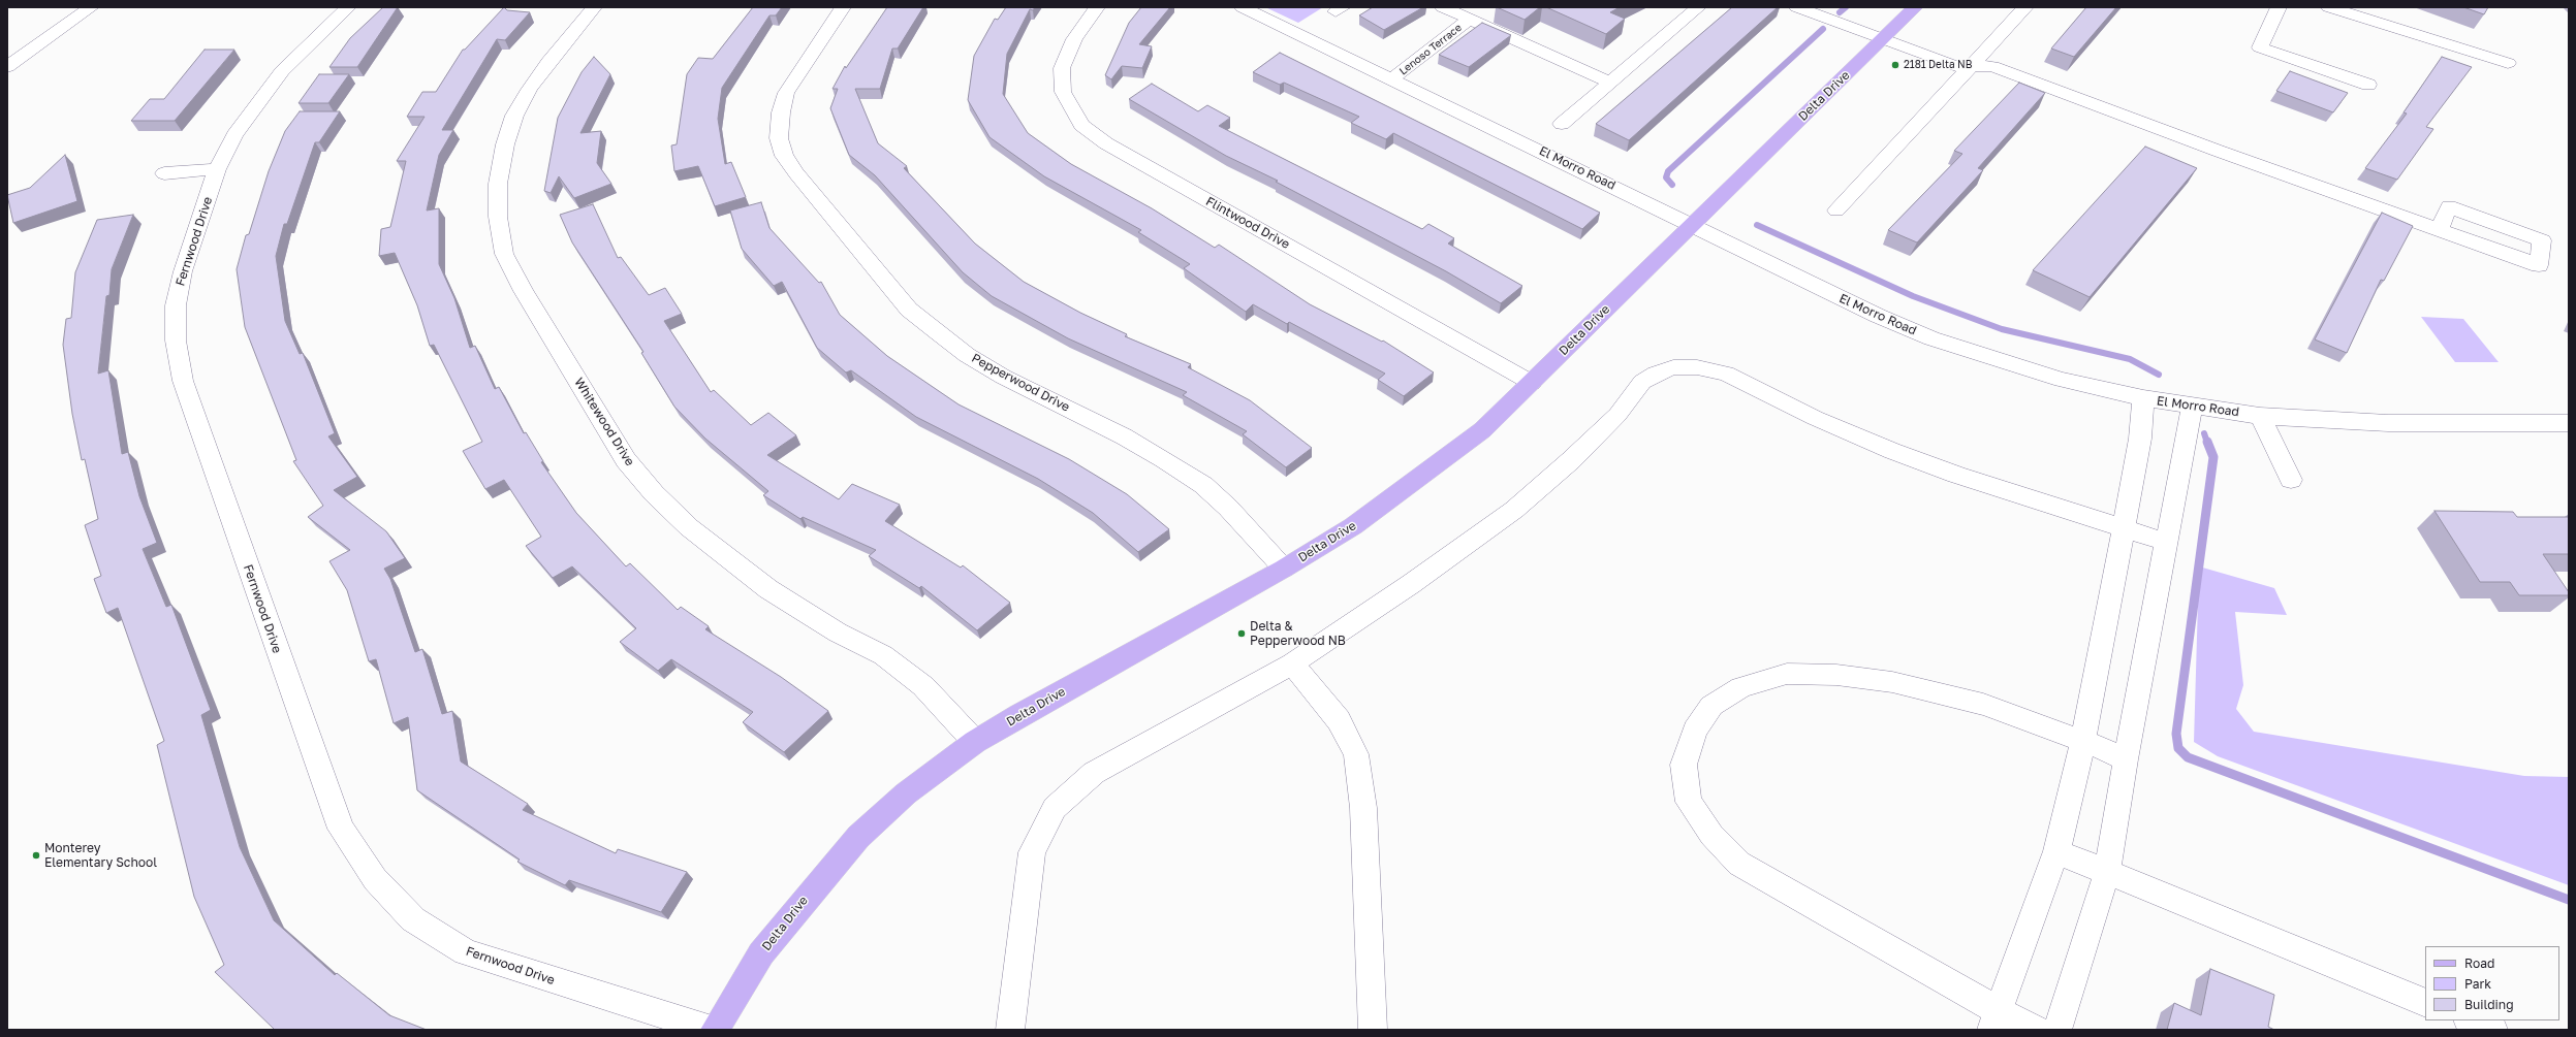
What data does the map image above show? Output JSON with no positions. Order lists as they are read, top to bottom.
{
  "streets": {
    "main road": ["Delta Drive"],
    "street": [
      "Lenoso Terrace",
      "El Morro Road",
      "Flintwood Drive",
      "Fernwood Drive",
      "Pepperwood Drive",
      "Whitewood Drive"
    ]
  },
  "crossings": [
    ["Lenoso Terrace", "El Morro Road"],
    ["Delta Drive", "El Morro Road"],
    ["Delta Drive", "Flintwood Drive"],
    ["Delta Drive", "Fernwood Drive"],
    ["Delta Drive", "Pepperwood Drive"],
    ["Delta Drive", "Whitewood Drive"]
  ],
  "places": ["2181 Delta NB", "Delta & Pepperwood NB", "Monterey Elementary School"],
  "legend": ["Road", "Park", "Building"]
}
